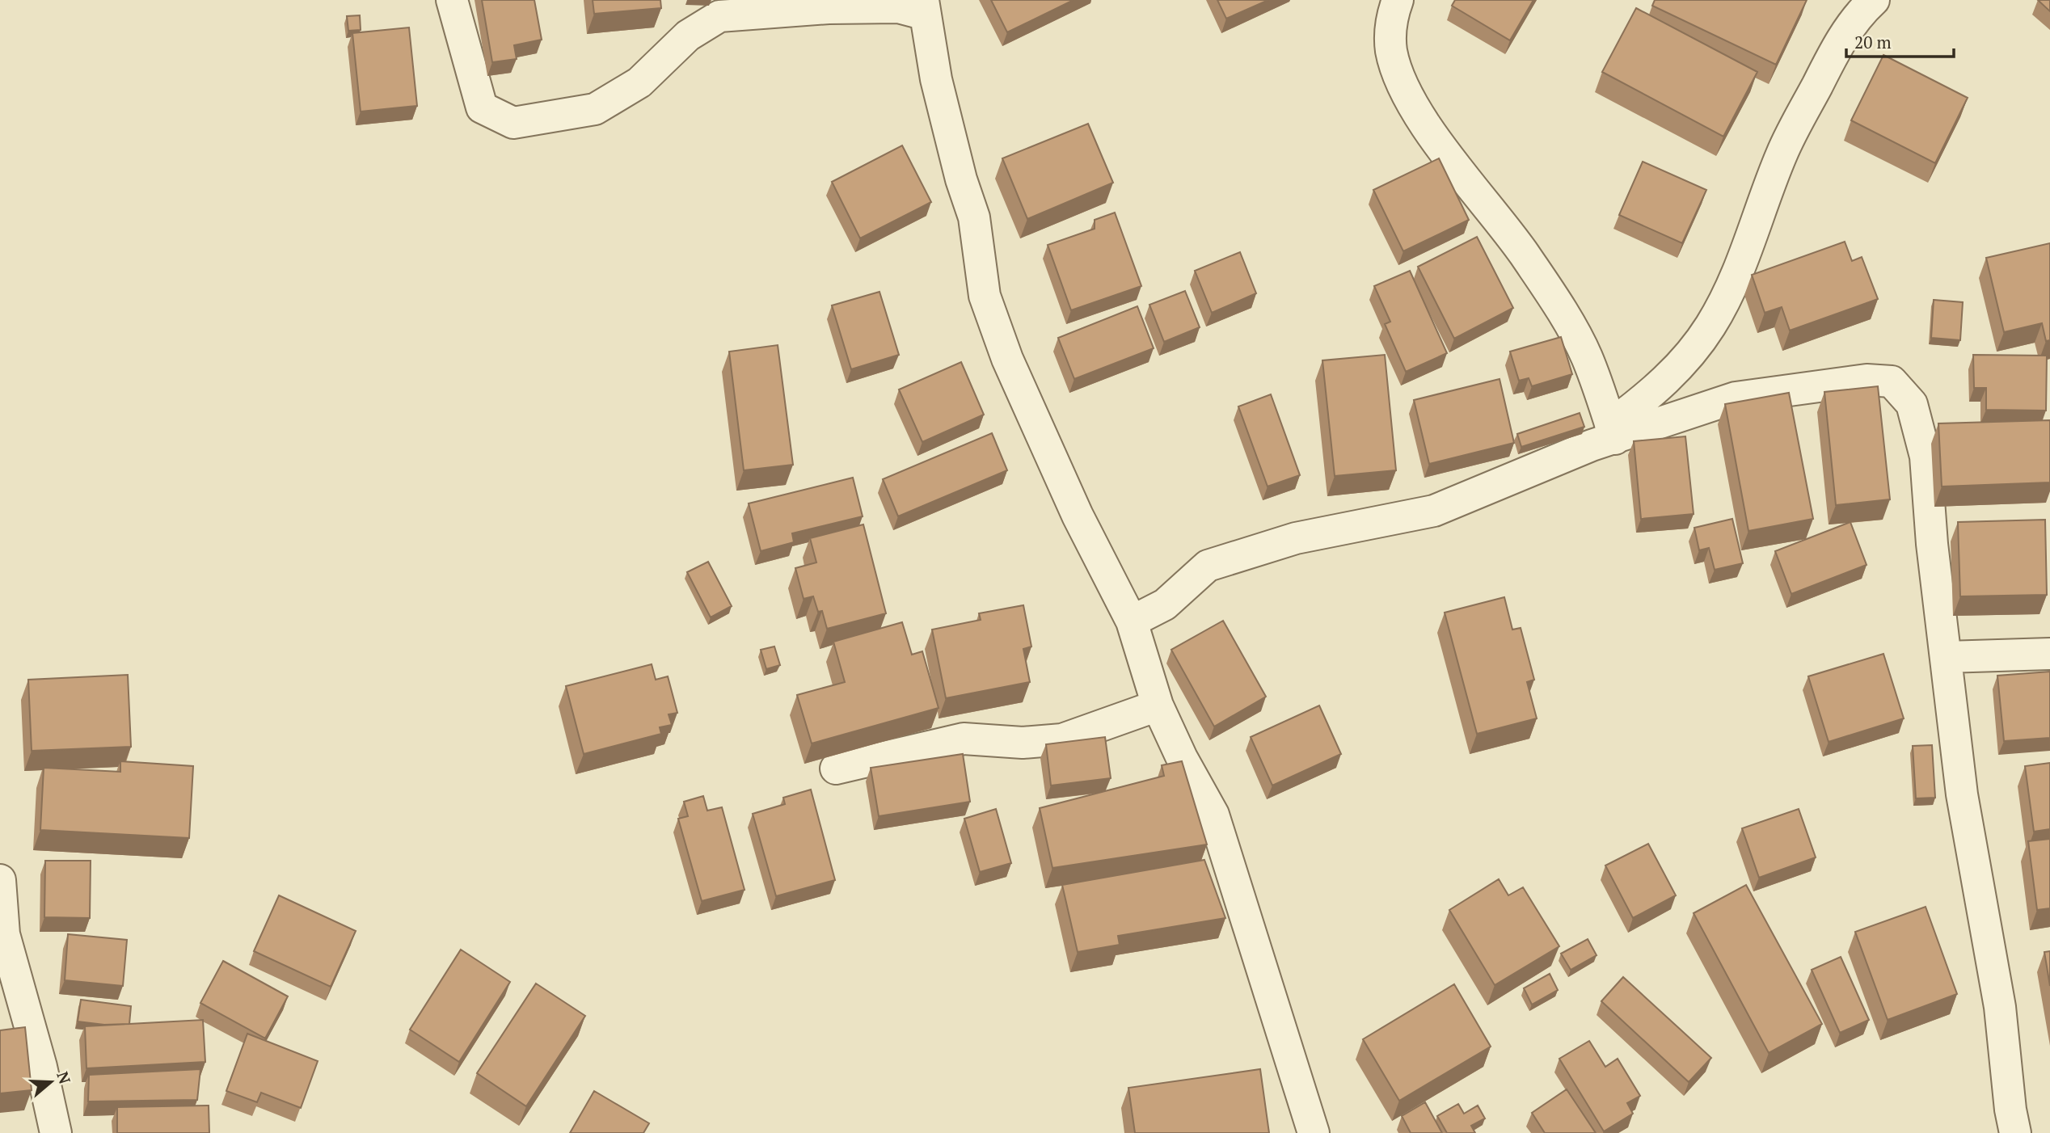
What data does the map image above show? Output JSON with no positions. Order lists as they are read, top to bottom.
{
  "scale_bar": "20 m",
  "north": "right"
}
